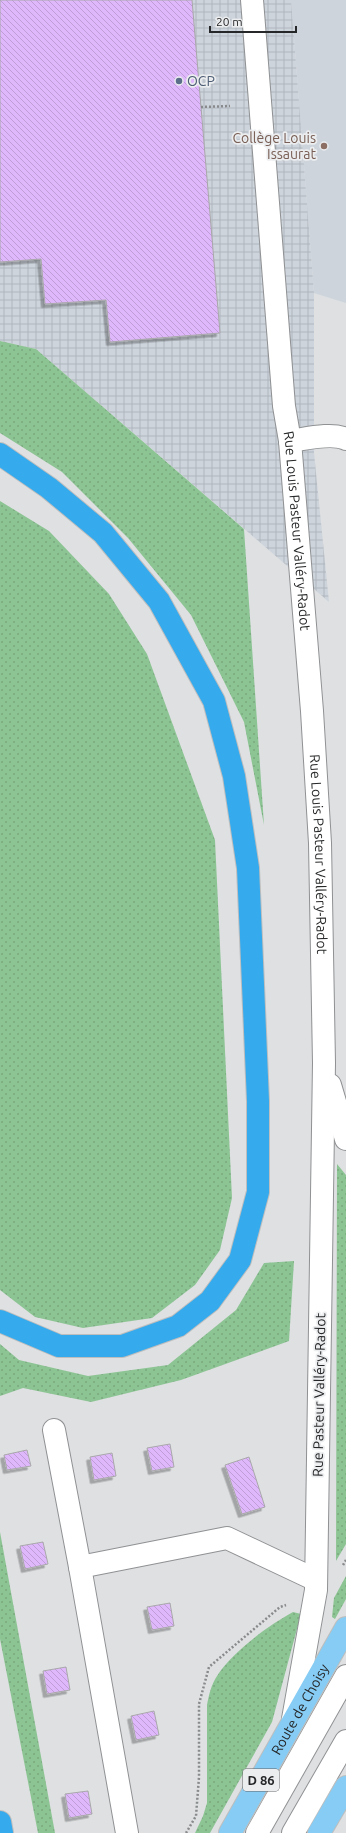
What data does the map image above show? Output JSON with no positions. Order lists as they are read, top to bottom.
{
  "streets": {
    "main road": ["Route de Choisy", "D 86"],
    "street": ["Rue Louis Pasteur Valléry-Radot", "Rue Pasteur Valléry-Radot"]
  },
  "crossings": [
    ["Rue Louis Pasteur Valléry-Radot", "Rue Pasteur Valléry-Radot"],
    ["Rue Pasteur Valléry-Radot", "Route de Choisy"]
  ],
  "places": ["OCP", "Collège Louis Issaurat"],
  "scale_bar": "20 m"
}
